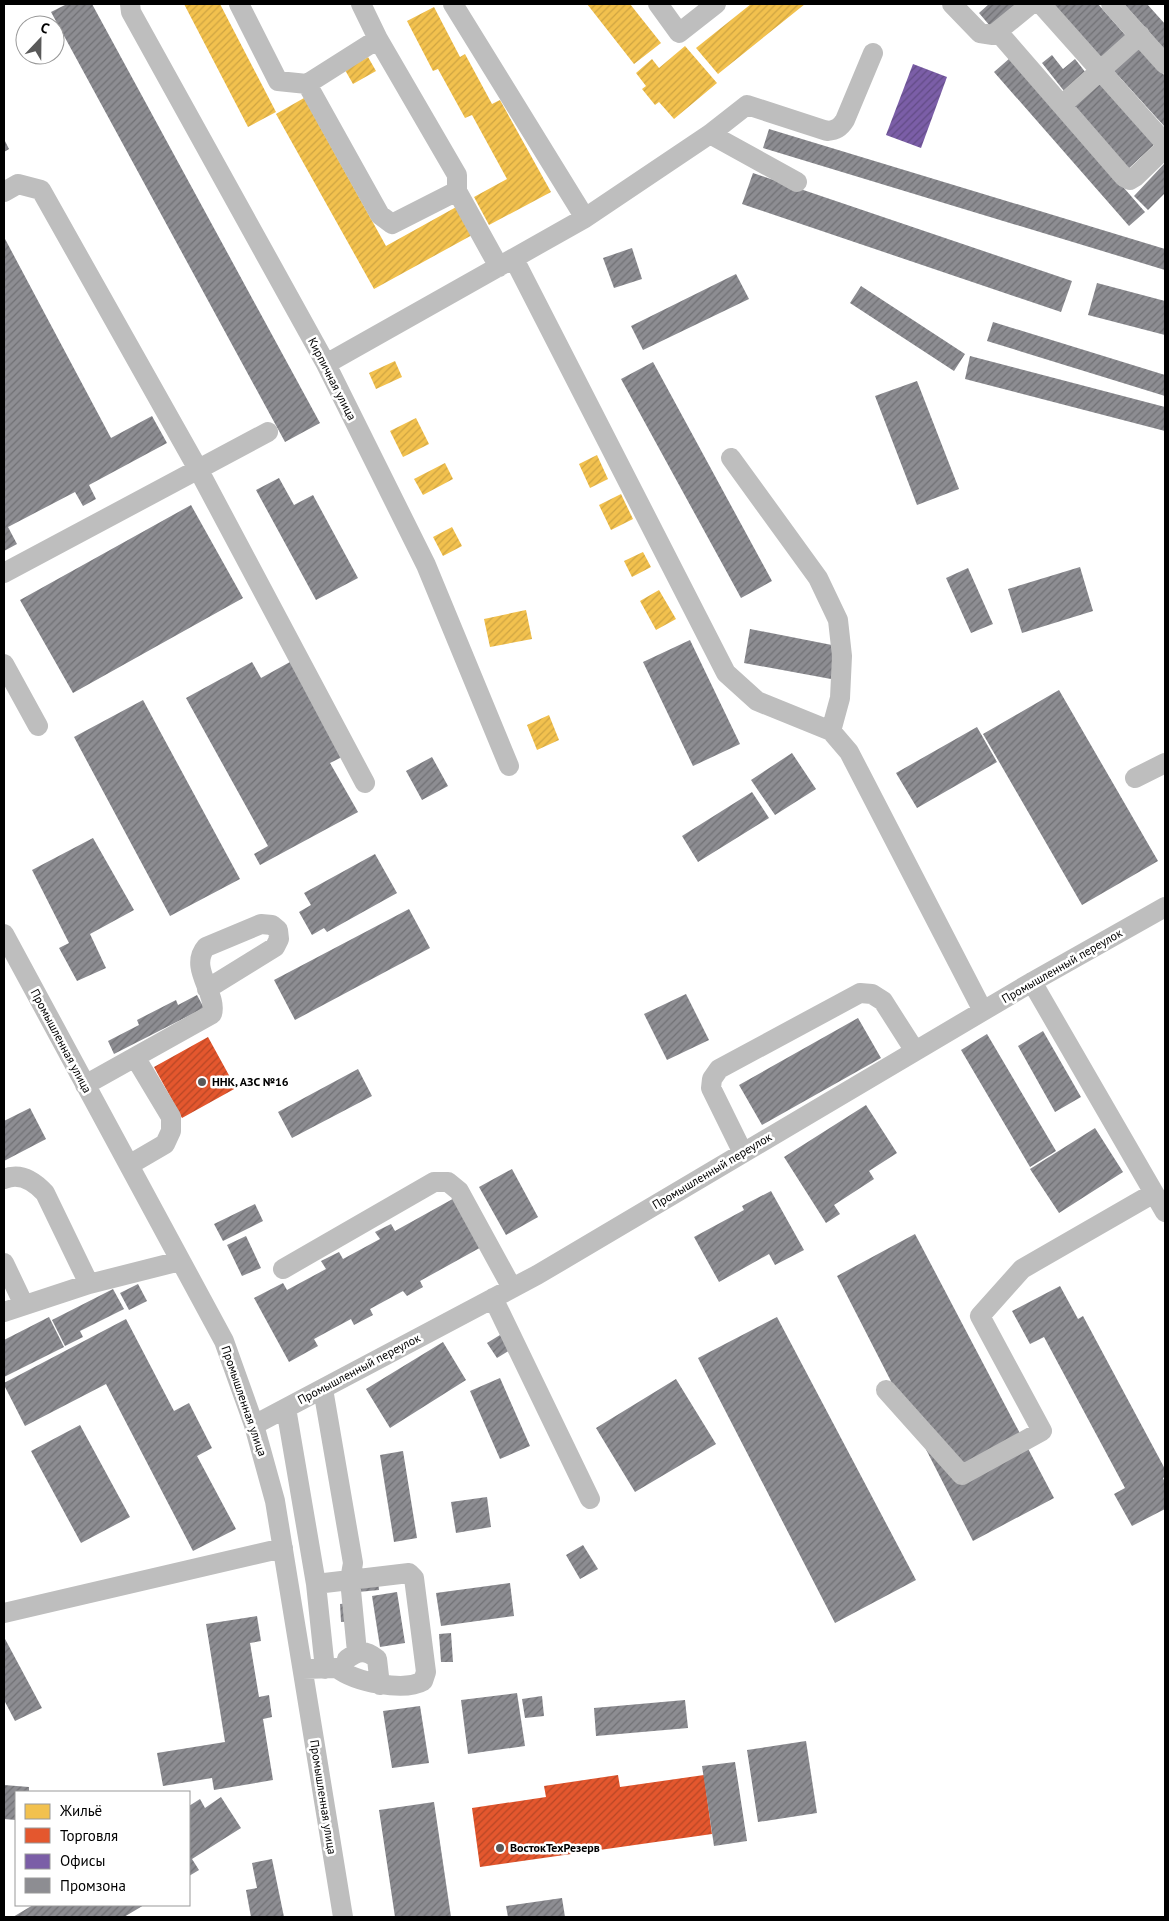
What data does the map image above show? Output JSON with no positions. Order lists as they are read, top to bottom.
{
  "streets": {
    "street": ["Кирпичная улица", "Промышленный переулок", "Промышленная улица"]
  },
  "crossings": [
    ["Промышленный переулок", "Промышленная улица"]
  ],
  "places": ["ННК, АЗС №16", "ВостокТехРезерв"],
  "legend": [
    "Жильё",
    "Торговля",
    "Офисы",
    "Промзона"
  ],
  "north": "top"
}
